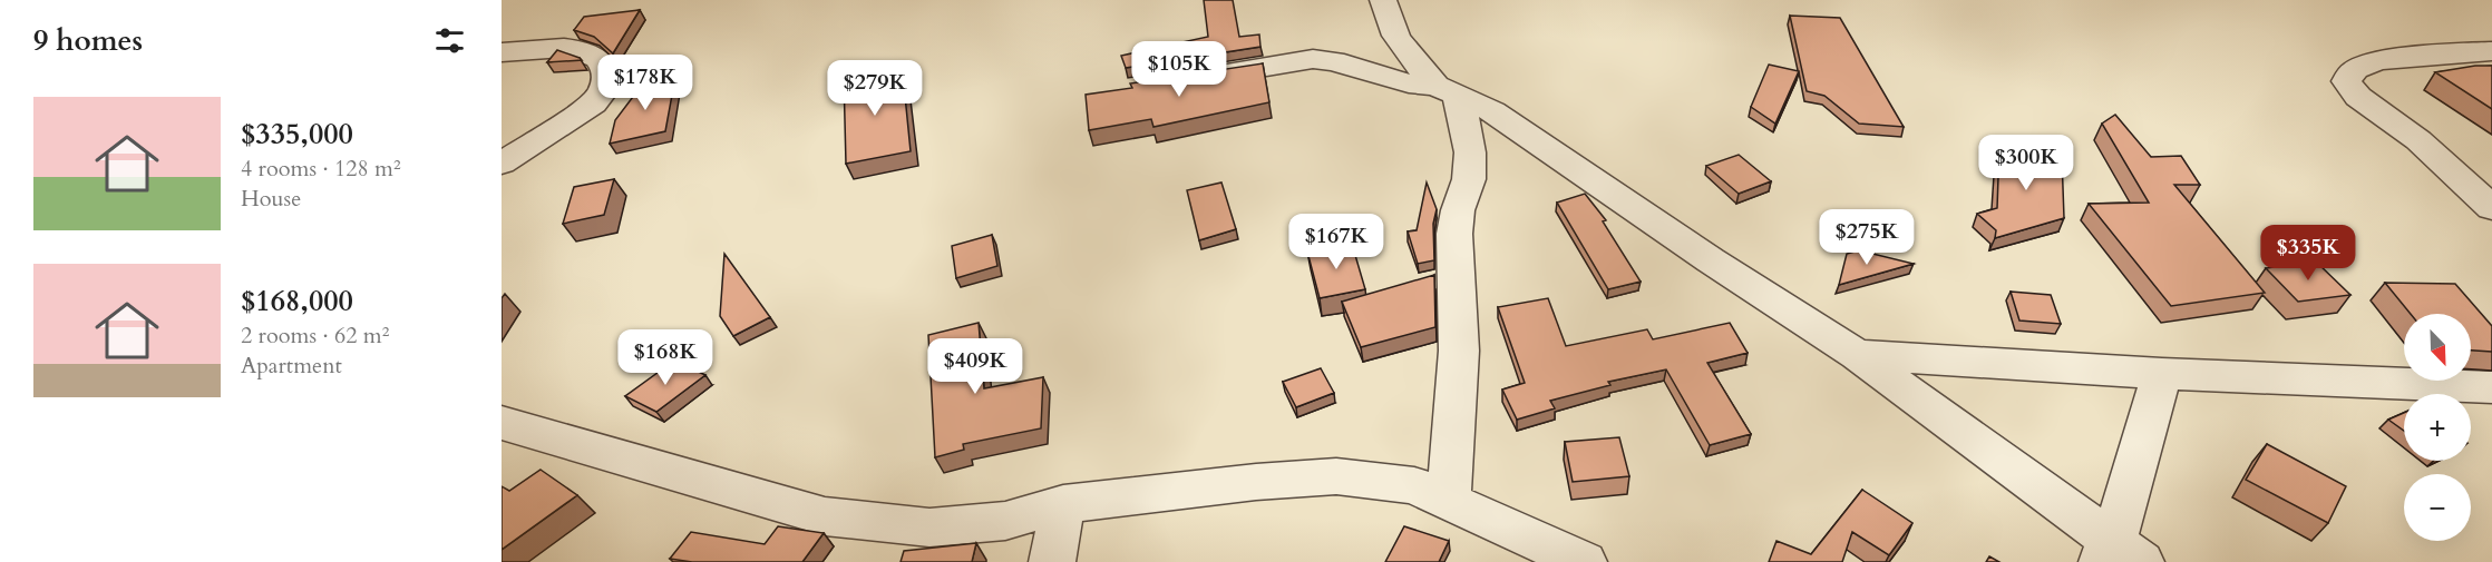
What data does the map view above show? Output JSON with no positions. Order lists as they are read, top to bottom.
{
  "north": "bottom right",
  "page": {
    "heading": "9 homes",
    "price": [
      "$105K",
      "$178K",
      "$279K",
      "$300K",
      "$275K",
      "$167K",
      "$335K",
      "$168K",
      "$409K"
    ],
    "list": [
      {
        "name": "$335,000",
        "note": "4 rooms · 128 m² · House"
      },
      {
        "name": "$168,000",
        "note": "2 rooms · 62 m² · Apartment"
      }
    ],
    "map_buttons": ["+", "−"]
  }
}
